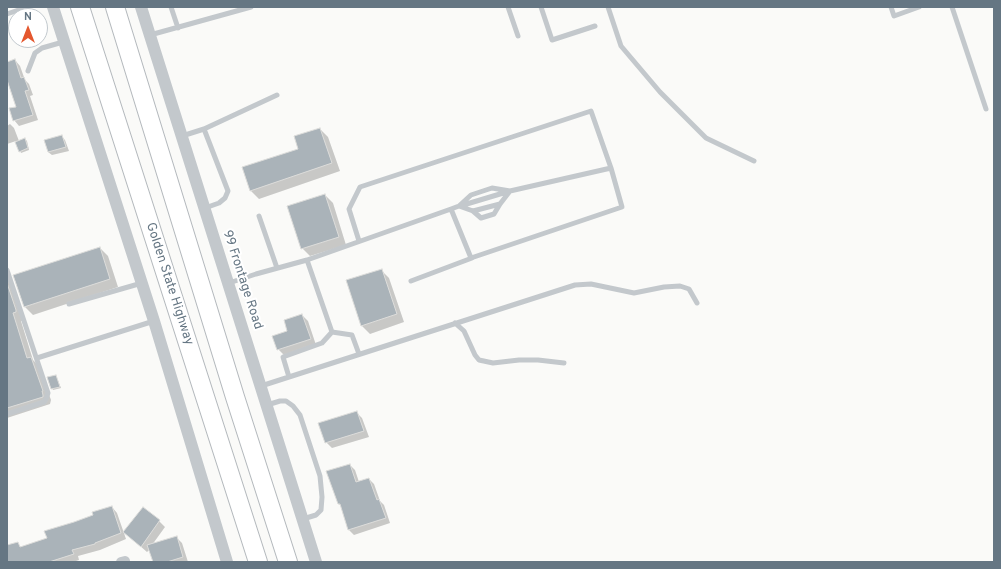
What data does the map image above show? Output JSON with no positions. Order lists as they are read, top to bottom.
{
  "streets": {
    "highway": ["Golden State Highway"],
    "street": ["99 Frontage Road"]
  },
  "north": "top"
}
